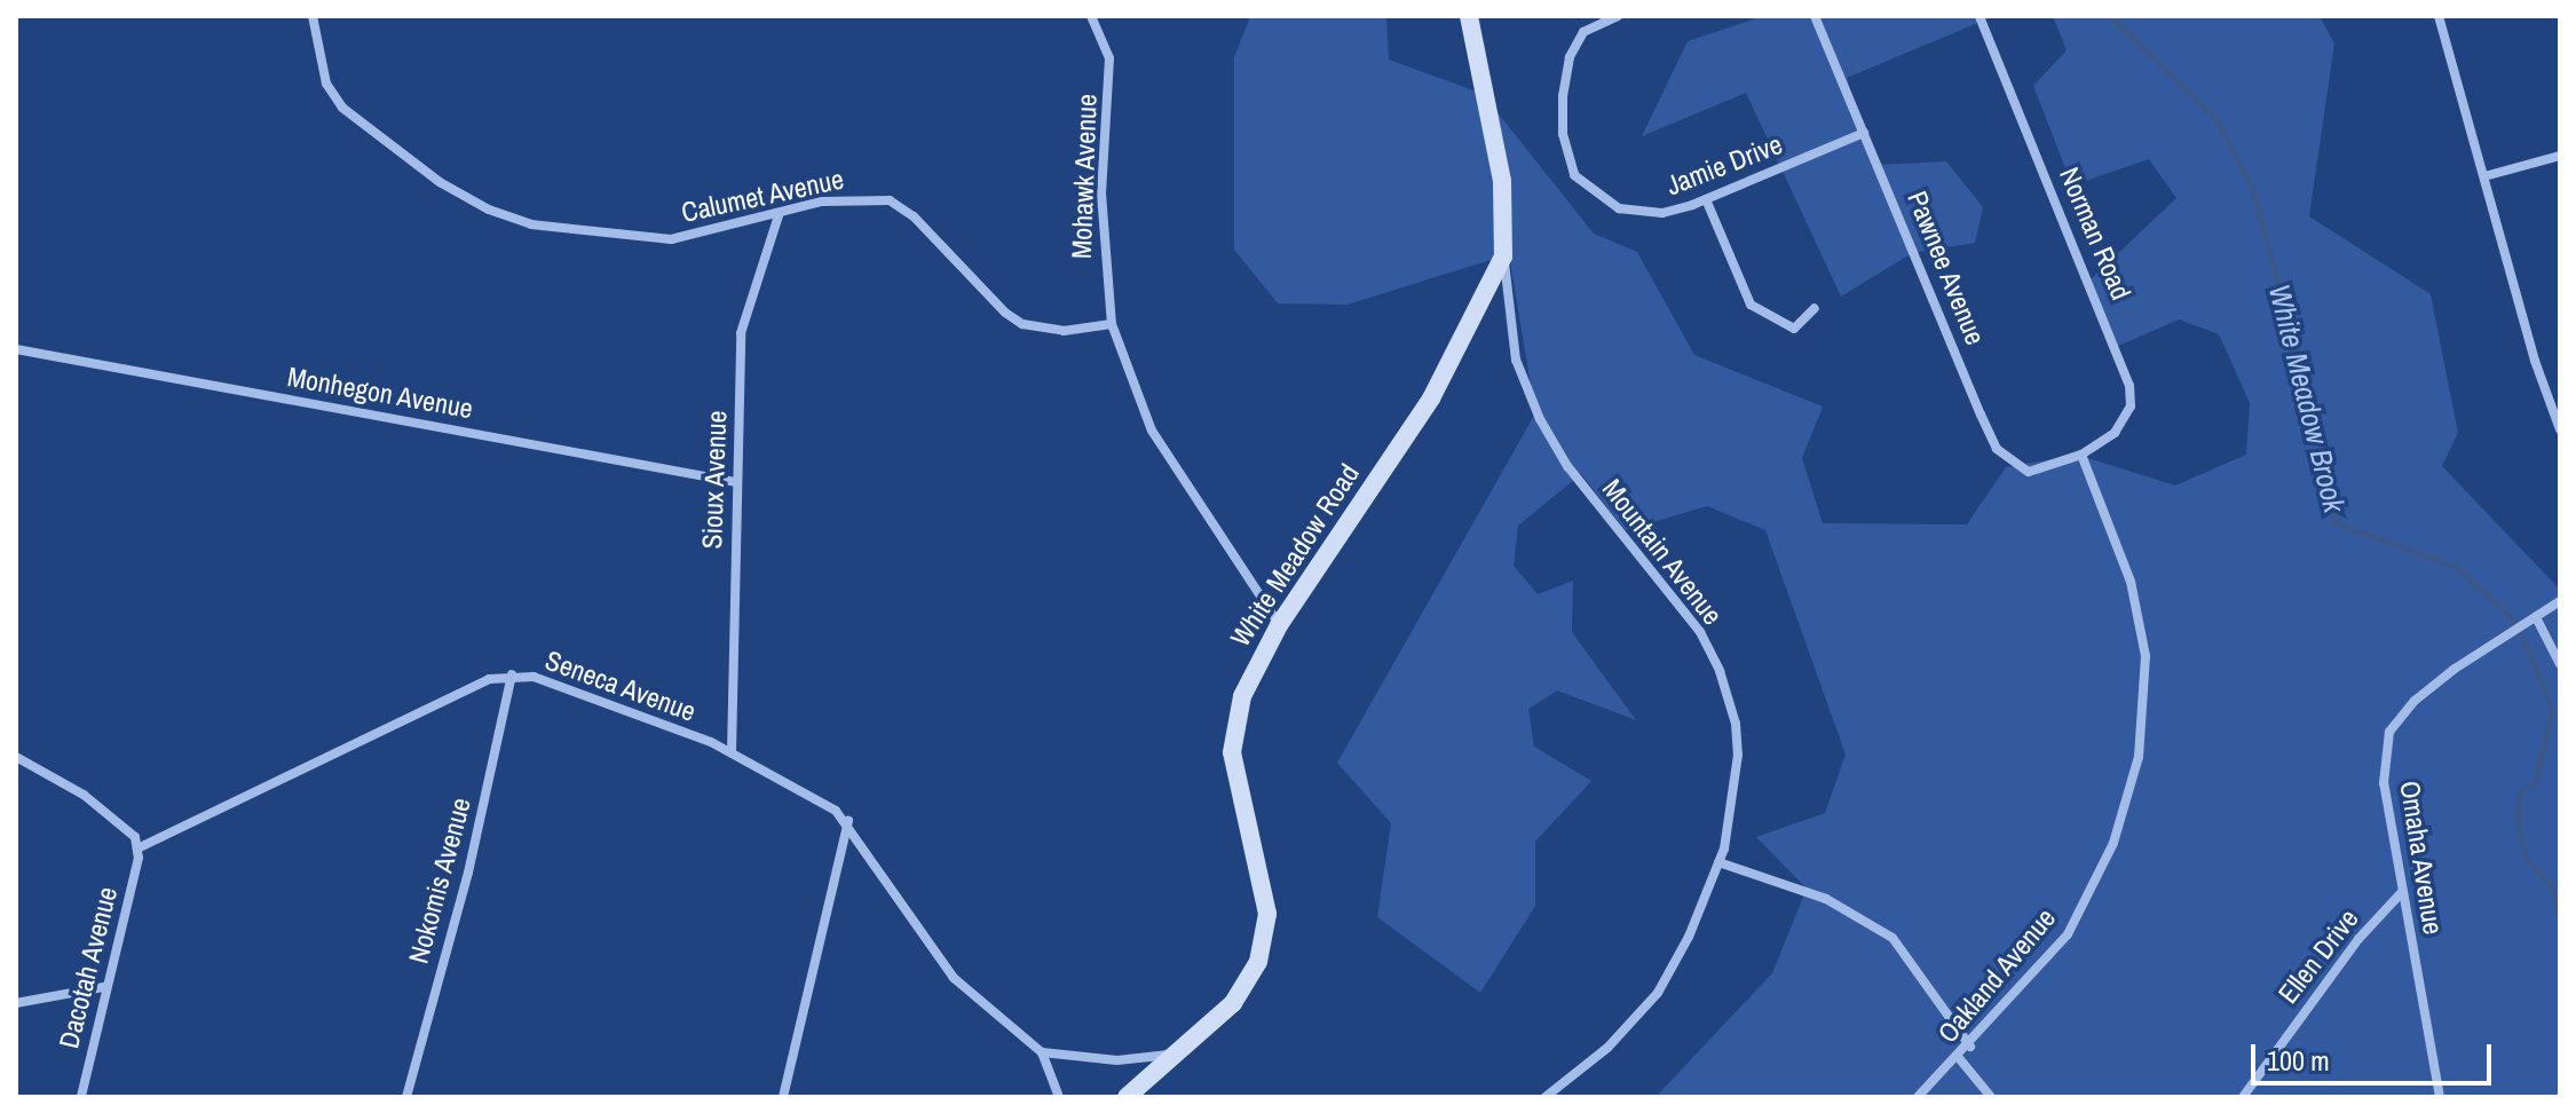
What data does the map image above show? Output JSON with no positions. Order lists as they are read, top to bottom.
{
  "streets": {
    "street": [
      "Jamie Drive",
      "Mohawk Avenue",
      "Calumet Avenue",
      "Norman Road",
      "Pawnee Avenue",
      "Monhegon Avenue",
      "Sioux Avenue",
      "Mountain Avenue",
      "White Meadow Road",
      "Seneca Avenue",
      "Omaha Avenue",
      "Nokomis Avenue",
      "Ellen Drive",
      "Dacotah Avenue",
      "Oakland Avenue"
    ]
  },
  "crossings": [
    ["Jamie Drive", "Pawnee Avenue"],
    ["Mohawk Avenue", "Calumet Avenue"],
    ["Mohawk Avenue", "White Meadow Road"],
    ["Calumet Avenue", "Sioux Avenue"],
    ["Norman Road", "Pawnee Avenue"],
    ["Norman Road", "Oakland Avenue"],
    ["Pawnee Avenue", "Oakland Avenue"],
    ["Monhegon Avenue", "Sioux Avenue"],
    ["Sioux Avenue", "Seneca Avenue"],
    ["Mountain Avenue", "White Meadow Road"],
    ["Seneca Avenue", "Nokomis Avenue"],
    ["Seneca Avenue", "Dacotah Avenue"],
    ["Omaha Avenue", "Ellen Drive"]
  ],
  "water": ["White Meadow Brook"],
  "scale_bar": "100 m"
}
